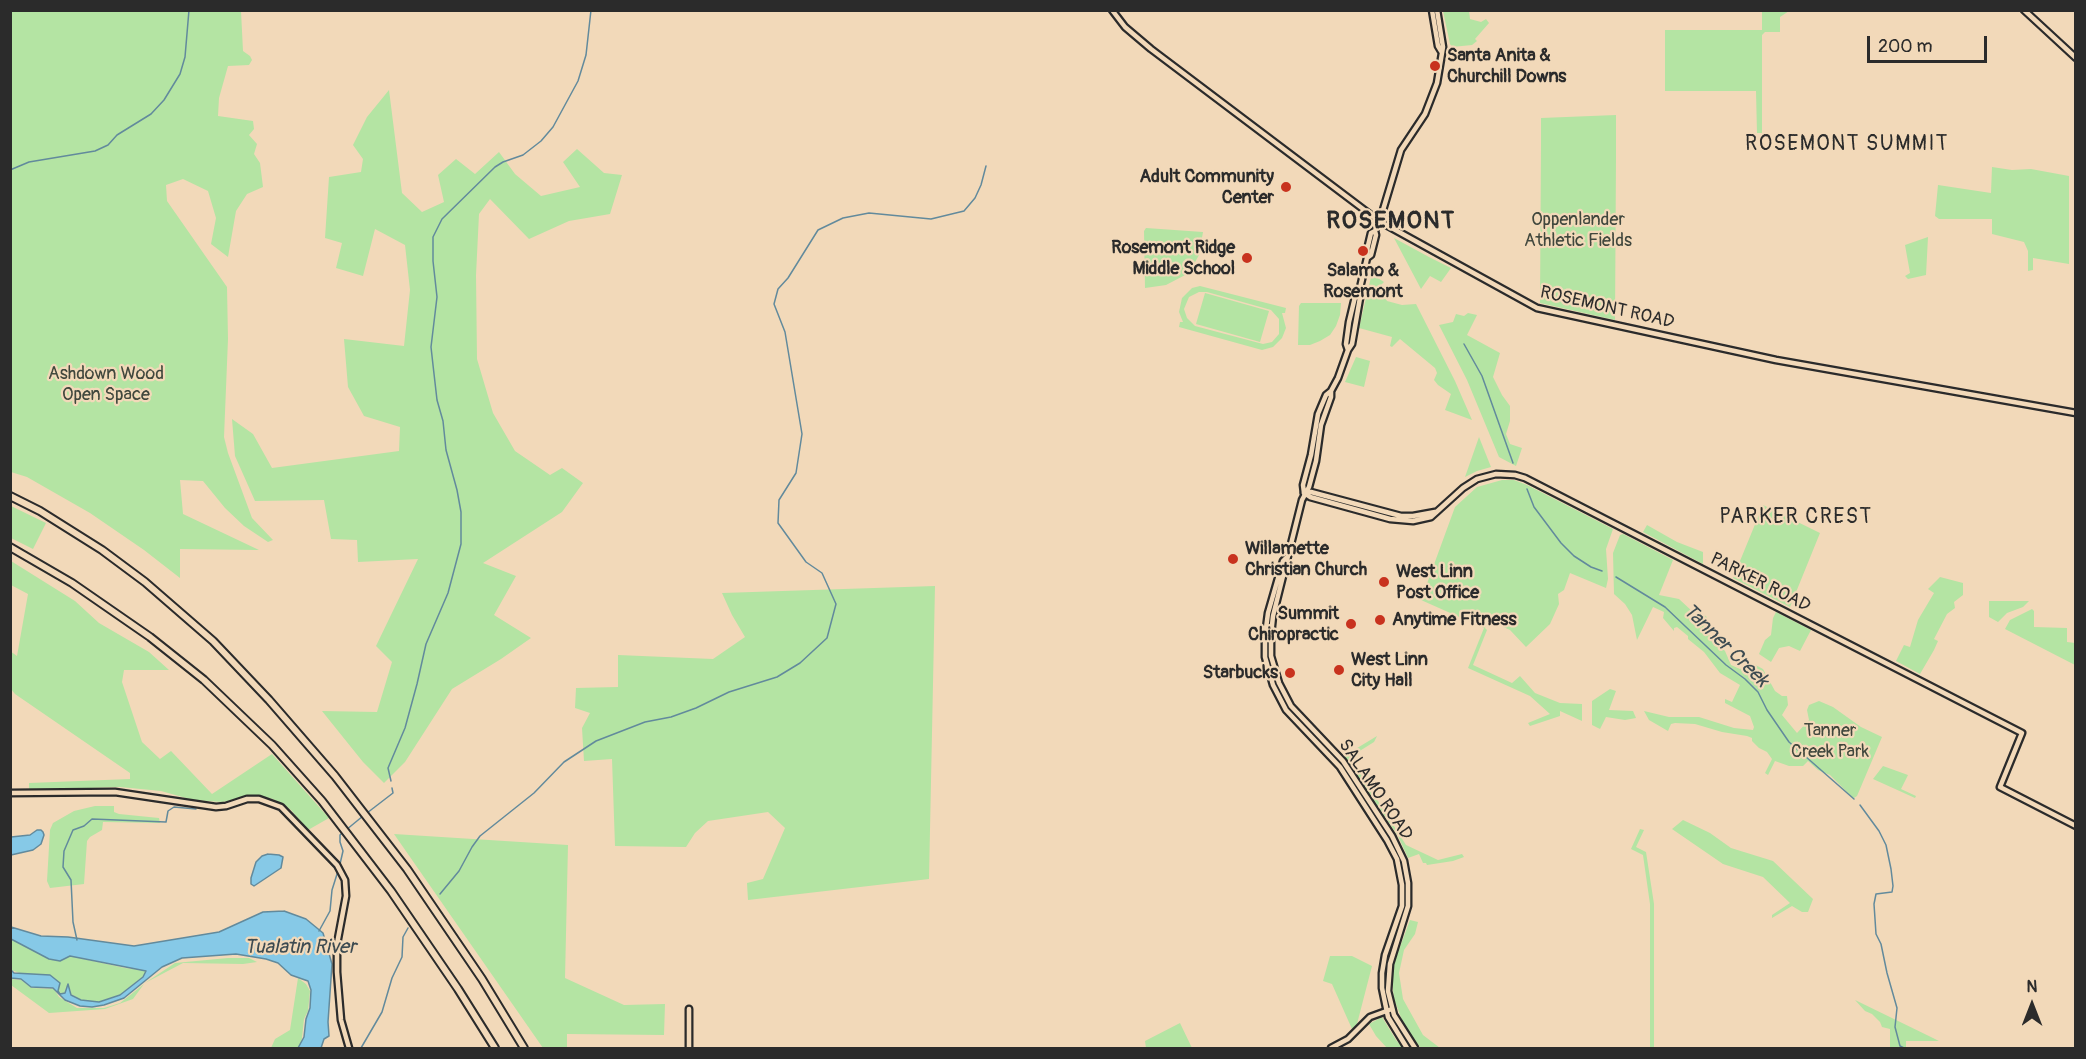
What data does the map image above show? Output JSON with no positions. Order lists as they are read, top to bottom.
{
  "streets": {
    "main road": ["ROSEMONT ROAD", "PARKER ROAD", "SALAMO ROAD"]
  },
  "crossings": [
    ["ROSEMONT ROAD", "SALAMO ROAD"],
    ["PARKER ROAD", "SALAMO ROAD"]
  ],
  "districts": ["ROSEMONT SUMMIT", "ROSEMONT", "PARKER CREST"],
  "water": ["Tanner Creek", "Tualatin River"],
  "parks": ["Oppenlander Athletic Fields", "Ashdown Wood Open Space", "Tanner Creek Park"],
  "places": [
    "Santa Anita & Churchill Downs",
    "Adult Community Center",
    "Salamo & Rosemont",
    "Rosemont Ridge Middle School",
    "Willamette Christian Church",
    "West Linn Post Office",
    "Anytime Fitness",
    "Summit Chiropractic",
    "West Linn City Hall",
    "Starbucks"
  ],
  "scale_bar": "200 m",
  "north": "top"
}
